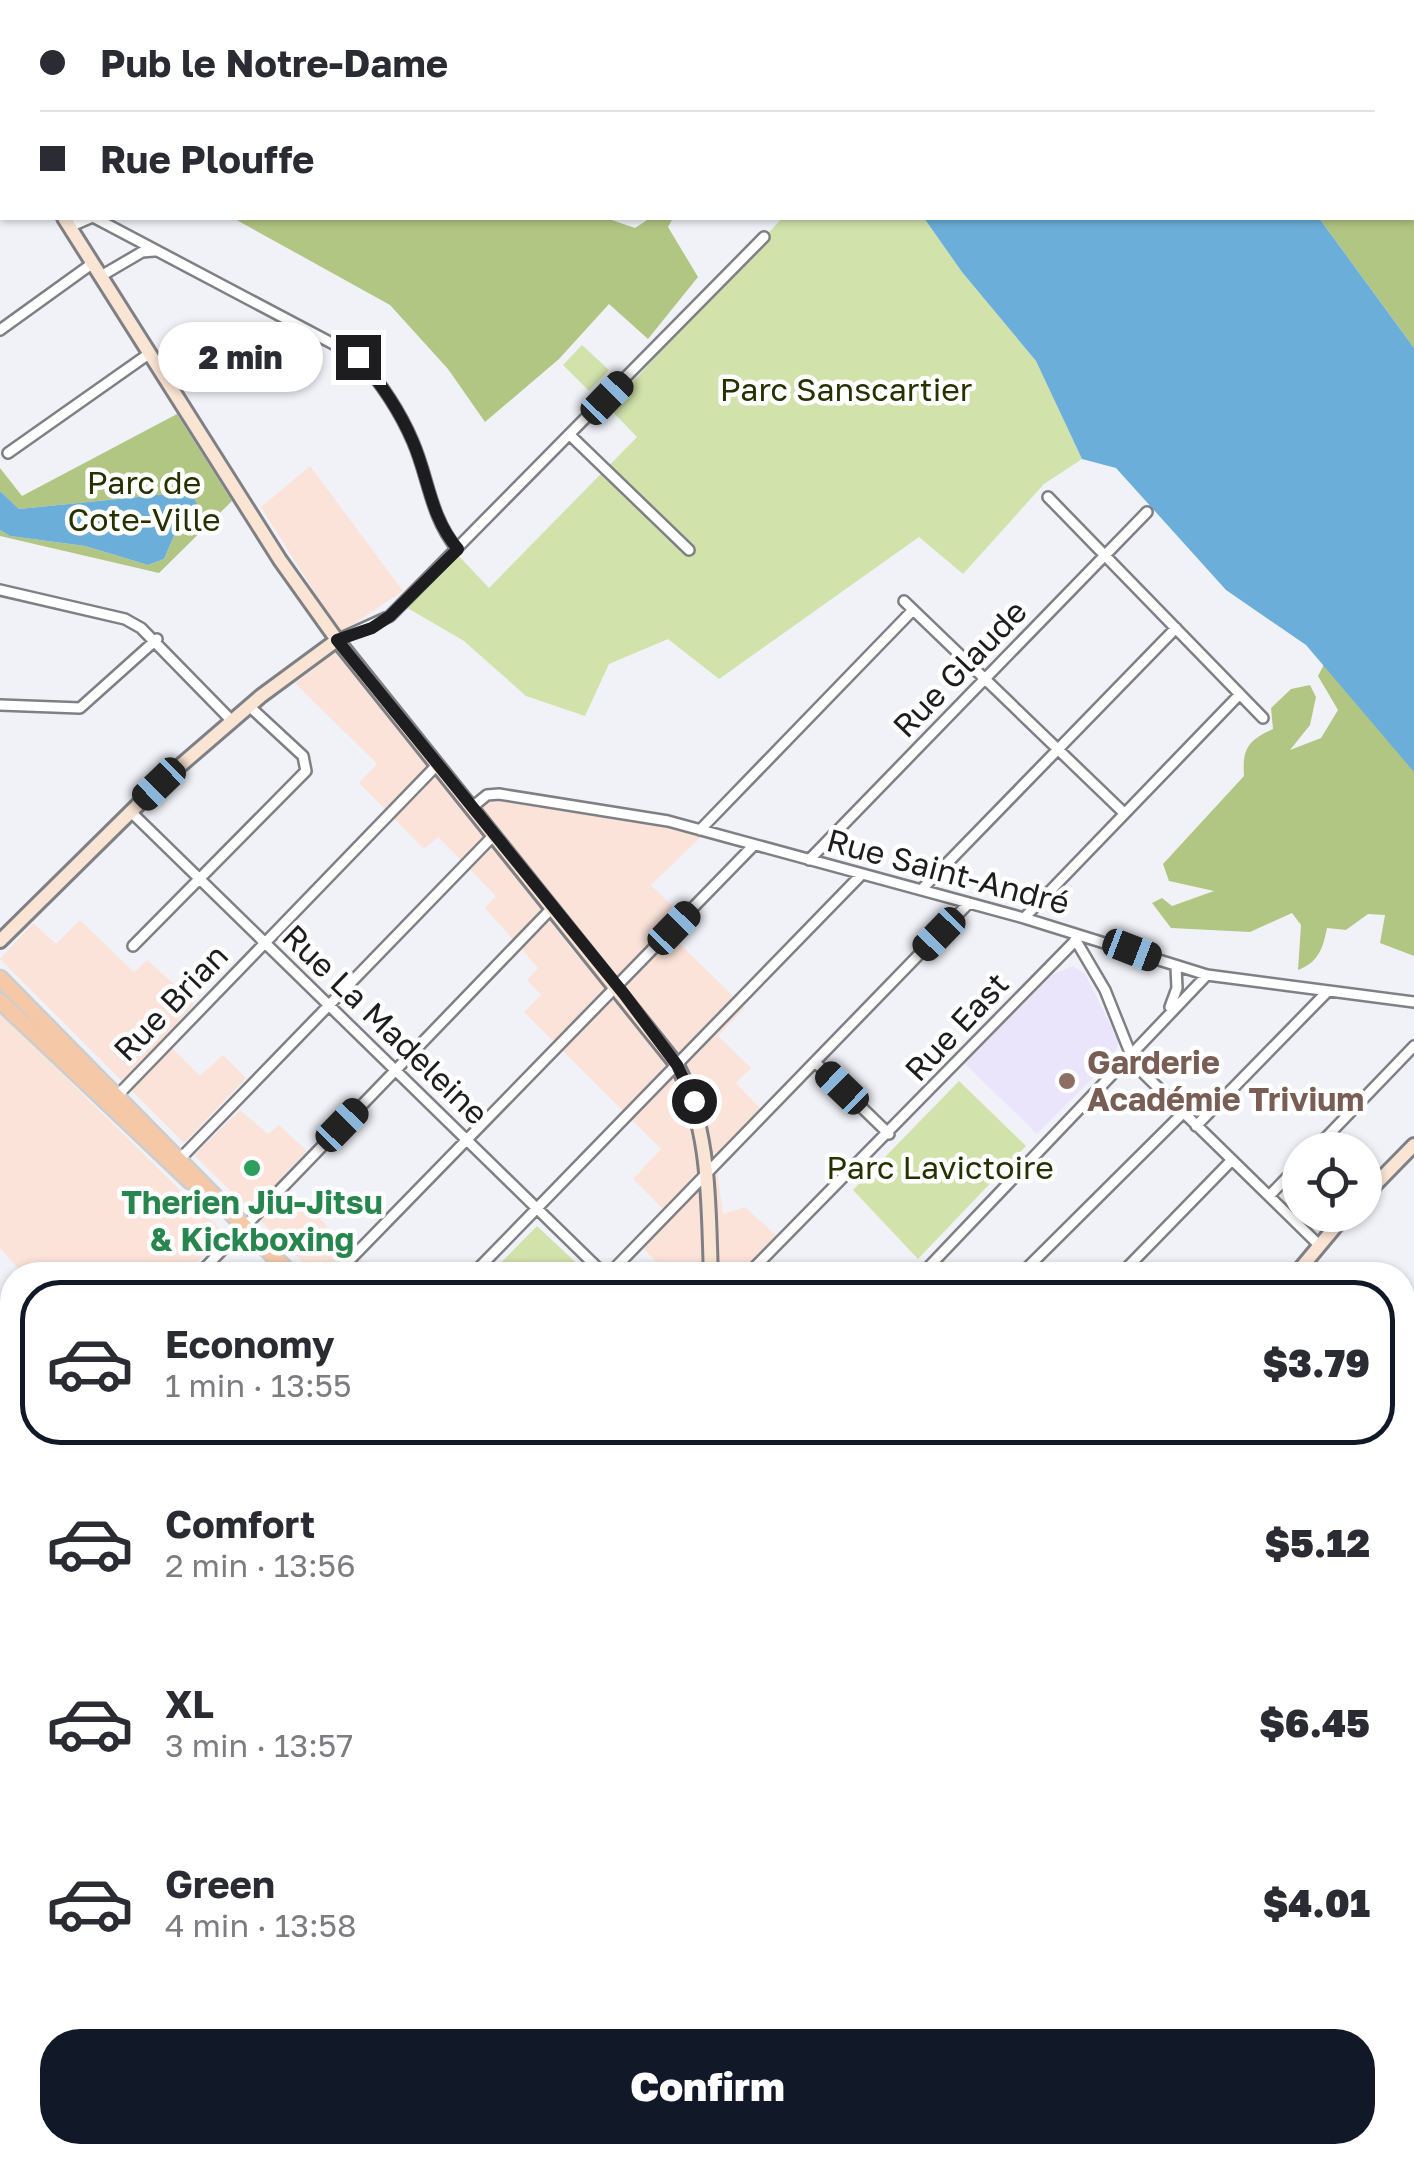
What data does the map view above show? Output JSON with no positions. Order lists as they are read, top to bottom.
{
  "streets": {
    "street": [
      "Rue Glaude",
      "Rue Saint-André",
      "Rue Brian",
      "Rue La Madeleine",
      "Rue East"
    ]
  },
  "crossings": [
    ["Rue Glaude", "Rue Saint-André"],
    ["Rue Saint-André", "Rue East"],
    ["Rue Brian", "Rue La Madeleine"]
  ],
  "parks": ["Parc Sanscartier", "Parc de Cote-Ville", "Parc Lavictoire"],
  "places": ["Garderie Académie Trivium", "Therien Jiu-Jitsu & Kickboxing"],
  "page": {
    "banner": ["Pub le Notre-Dame", "Rue Plouffe"],
    "bubble": "2 min",
    "list": [
      {
        "name": "Economy",
        "note": "1 min · 13:55",
        "value": "$3.79"
      },
      {
        "name": "Comfort",
        "note": "2 min · 13:56",
        "value": "$5.12"
      },
      {
        "name": "XL",
        "note": "3 min · 13:57",
        "value": "$6.45"
      },
      {
        "name": "Green",
        "note": "4 min · 13:58",
        "value": "$4.01"
      }
    ],
    "buttons": "Confirm"
  }
}
